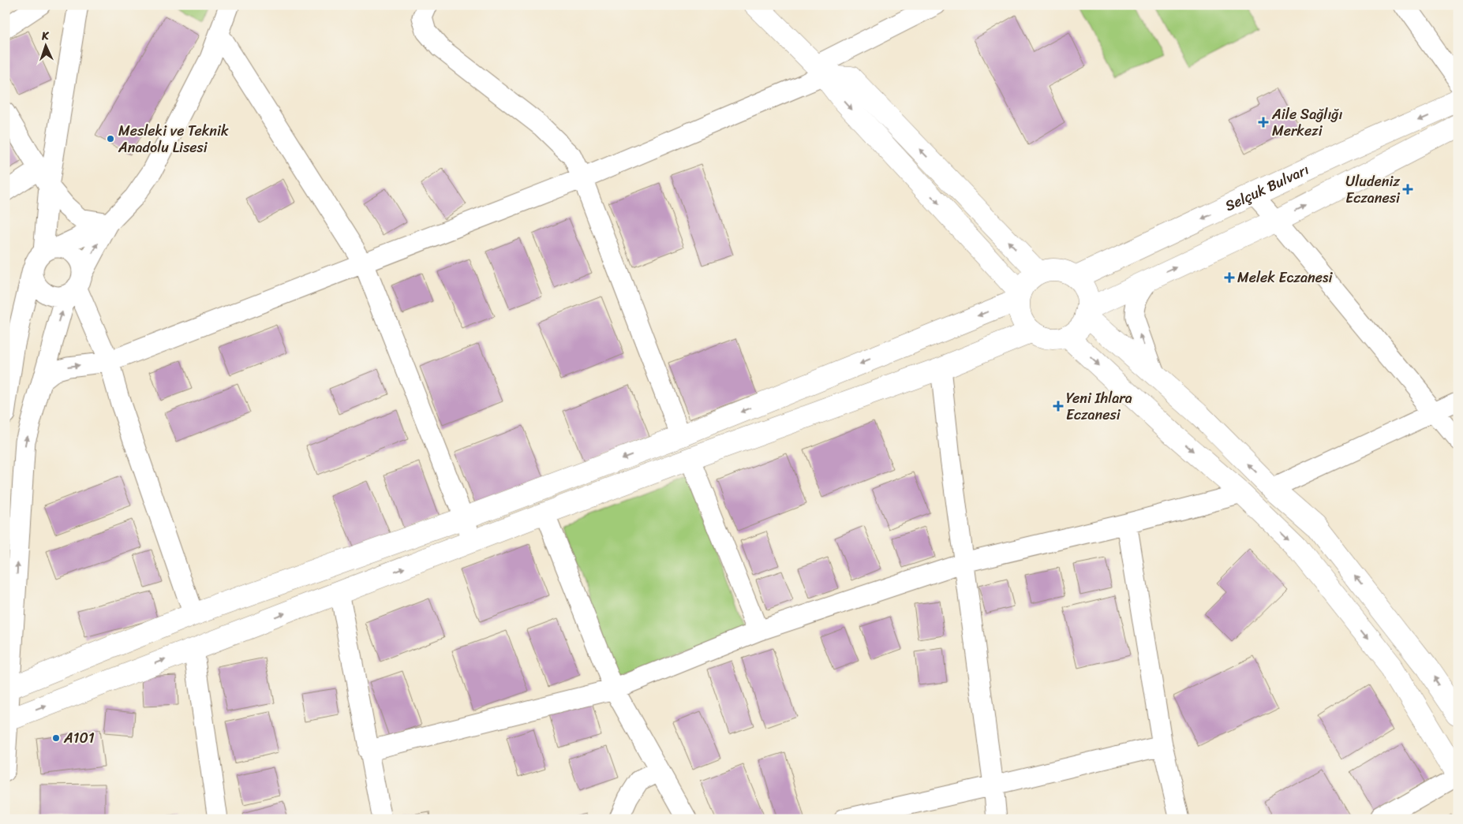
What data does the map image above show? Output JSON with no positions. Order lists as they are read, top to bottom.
{
  "streets": {
    "main road": ["Selçuk Bulvarı"]
  },
  "places": {
    "health": [
      "Aile Sağlığı Merkezi",
      "Uludeniz Eczanesi",
      "Melek Eczanesi",
      "Yeni Ihlara Eczanesi"
    ],
    "other": ["Mesleki ve Teknik Anadolu Lisesi", "A101"]
  },
  "north": "top"
}
